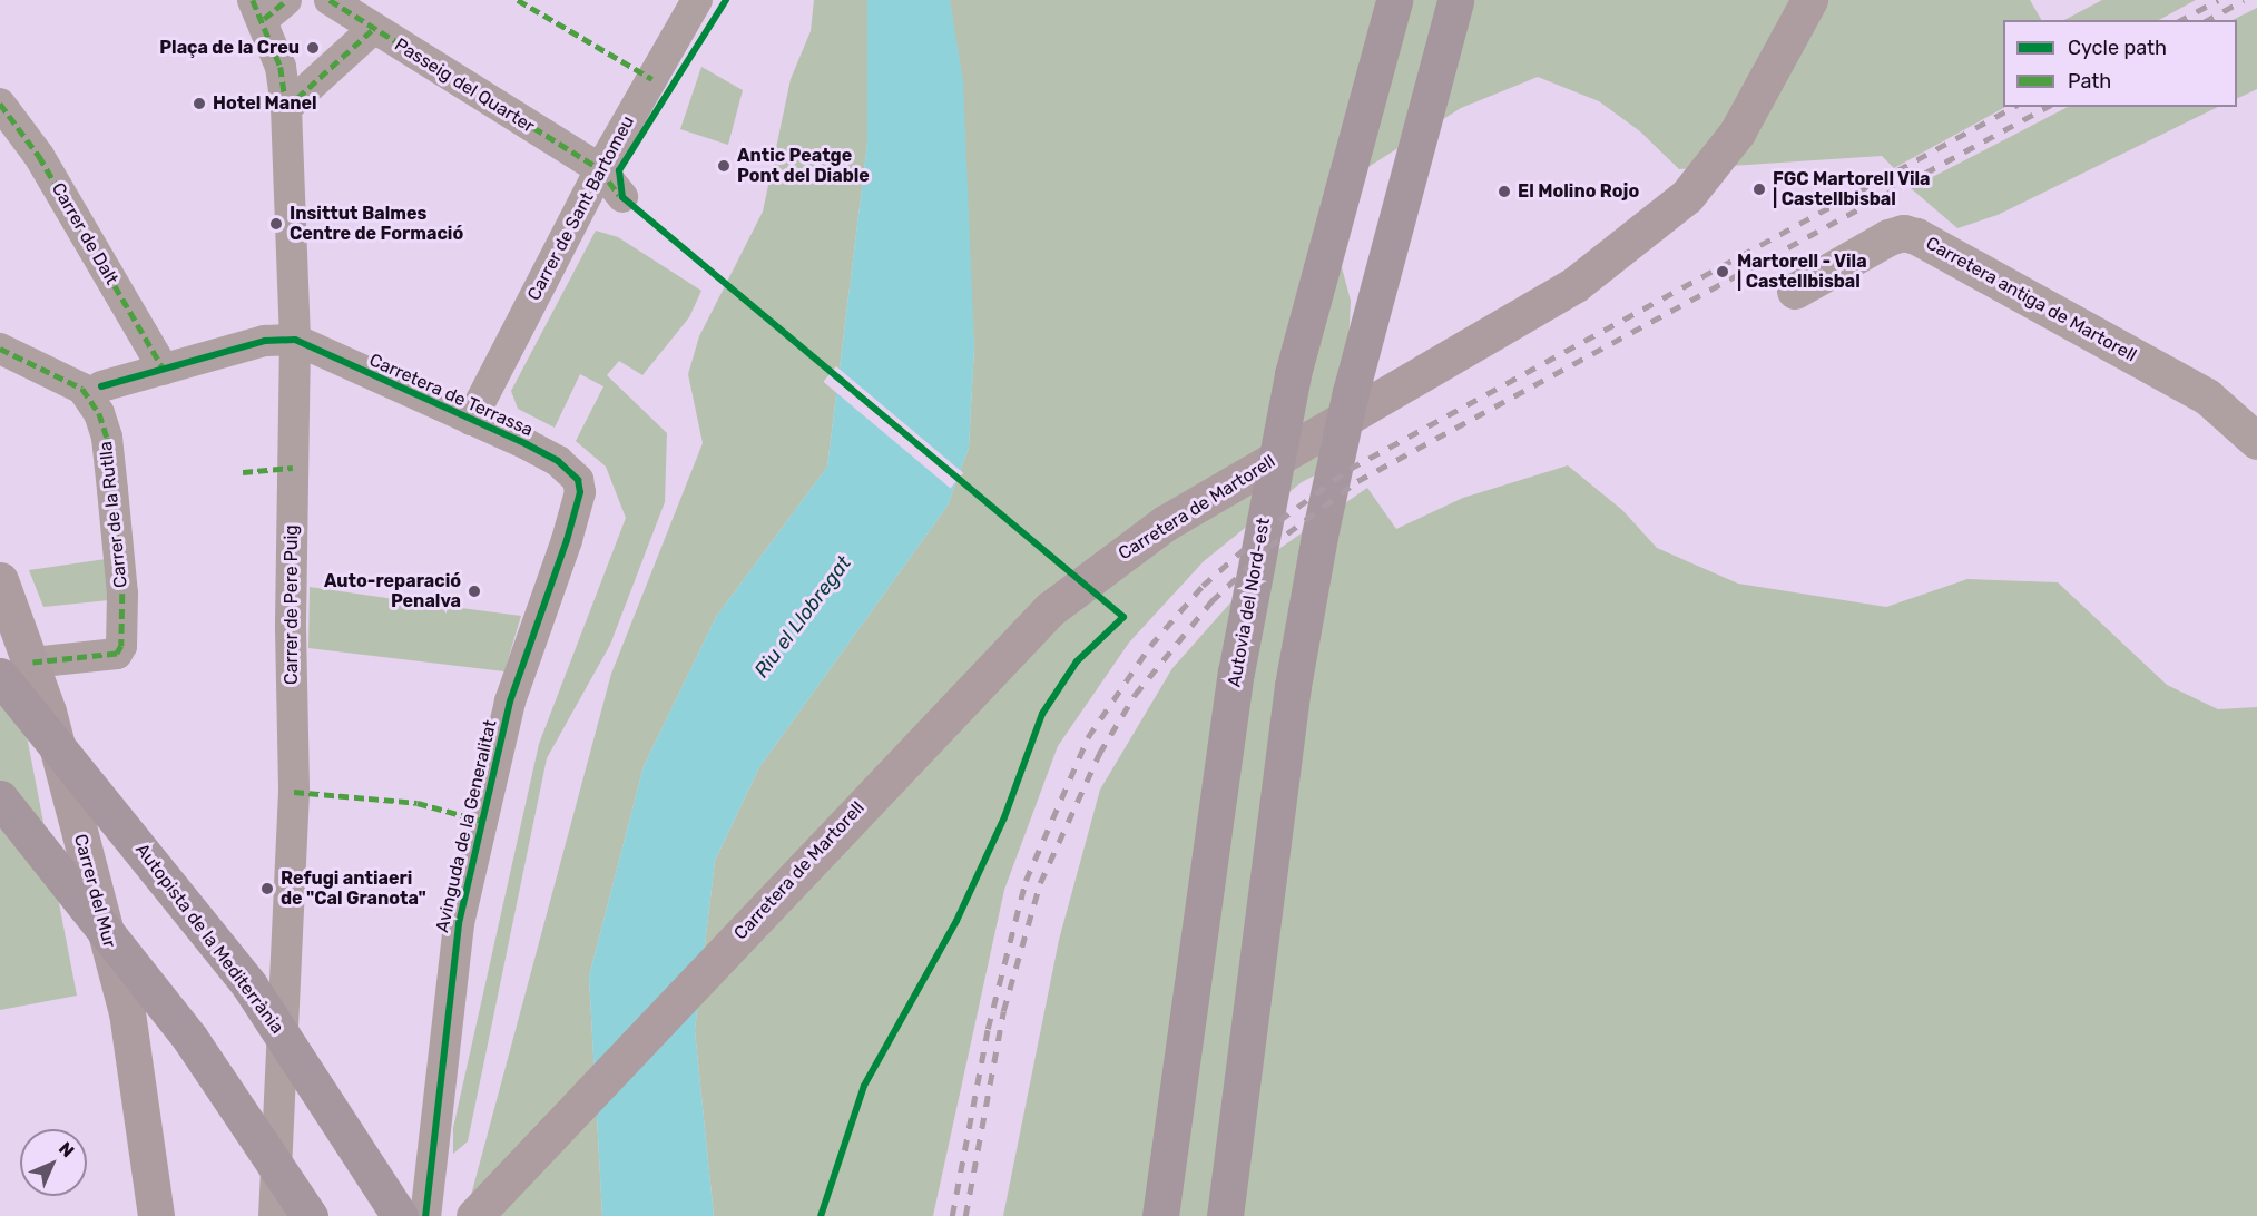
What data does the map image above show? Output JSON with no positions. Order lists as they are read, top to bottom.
{
  "streets": {
    "highway": ["Autovia del Nord-est", "Autopista de la Mediterrània"],
    "main road": ["Carretera de Martorell", "Carrer del Mur"],
    "street": [
      "Passeig del Quarter",
      "Carrer de Sant Bartomeu",
      "Carrer de Dalt",
      "Carretera antiga de Martorell",
      "Carretera de Terrassa",
      "Carrer de la Rutlla",
      "Carrer de Pere Puig",
      "Avinguda de la Generalitat"
    ]
  },
  "crossings": [
    ["Passeig del Quarter", "Carrer de Sant Bartomeu"],
    ["Carrer de Sant Bartomeu", "Carretera de Terrassa"],
    ["Carretera de Terrassa", "Carrer de Pere Puig"],
    ["Carretera de Terrassa", "Avinguda de la Generalitat"],
    ["Carrer de la Rutlla", "Carrer del Mur"],
    ["Carrer de la Rutlla", "Autopista de la Mediterrània"],
    ["Carrer del Mur", "Autopista de la Mediterrània"]
  ],
  "water": ["Riu el Llobregat"],
  "places": [
    "Plaça de la Creu",
    "Hotel Manel",
    "Antic Peatge Pont del Diable",
    "FGC Martorell Vila | Castellbisbal",
    "El Molino Rojo",
    "Insittut Balmes Centre de Formació",
    "Martorell - Vila | Castellbisbal",
    "Auto-reparació Penalva",
    "Refugi antiaeri de \"Cal Granota\""
  ],
  "legend": ["Cycle path", "Path"],
  "north": "top right"
}
